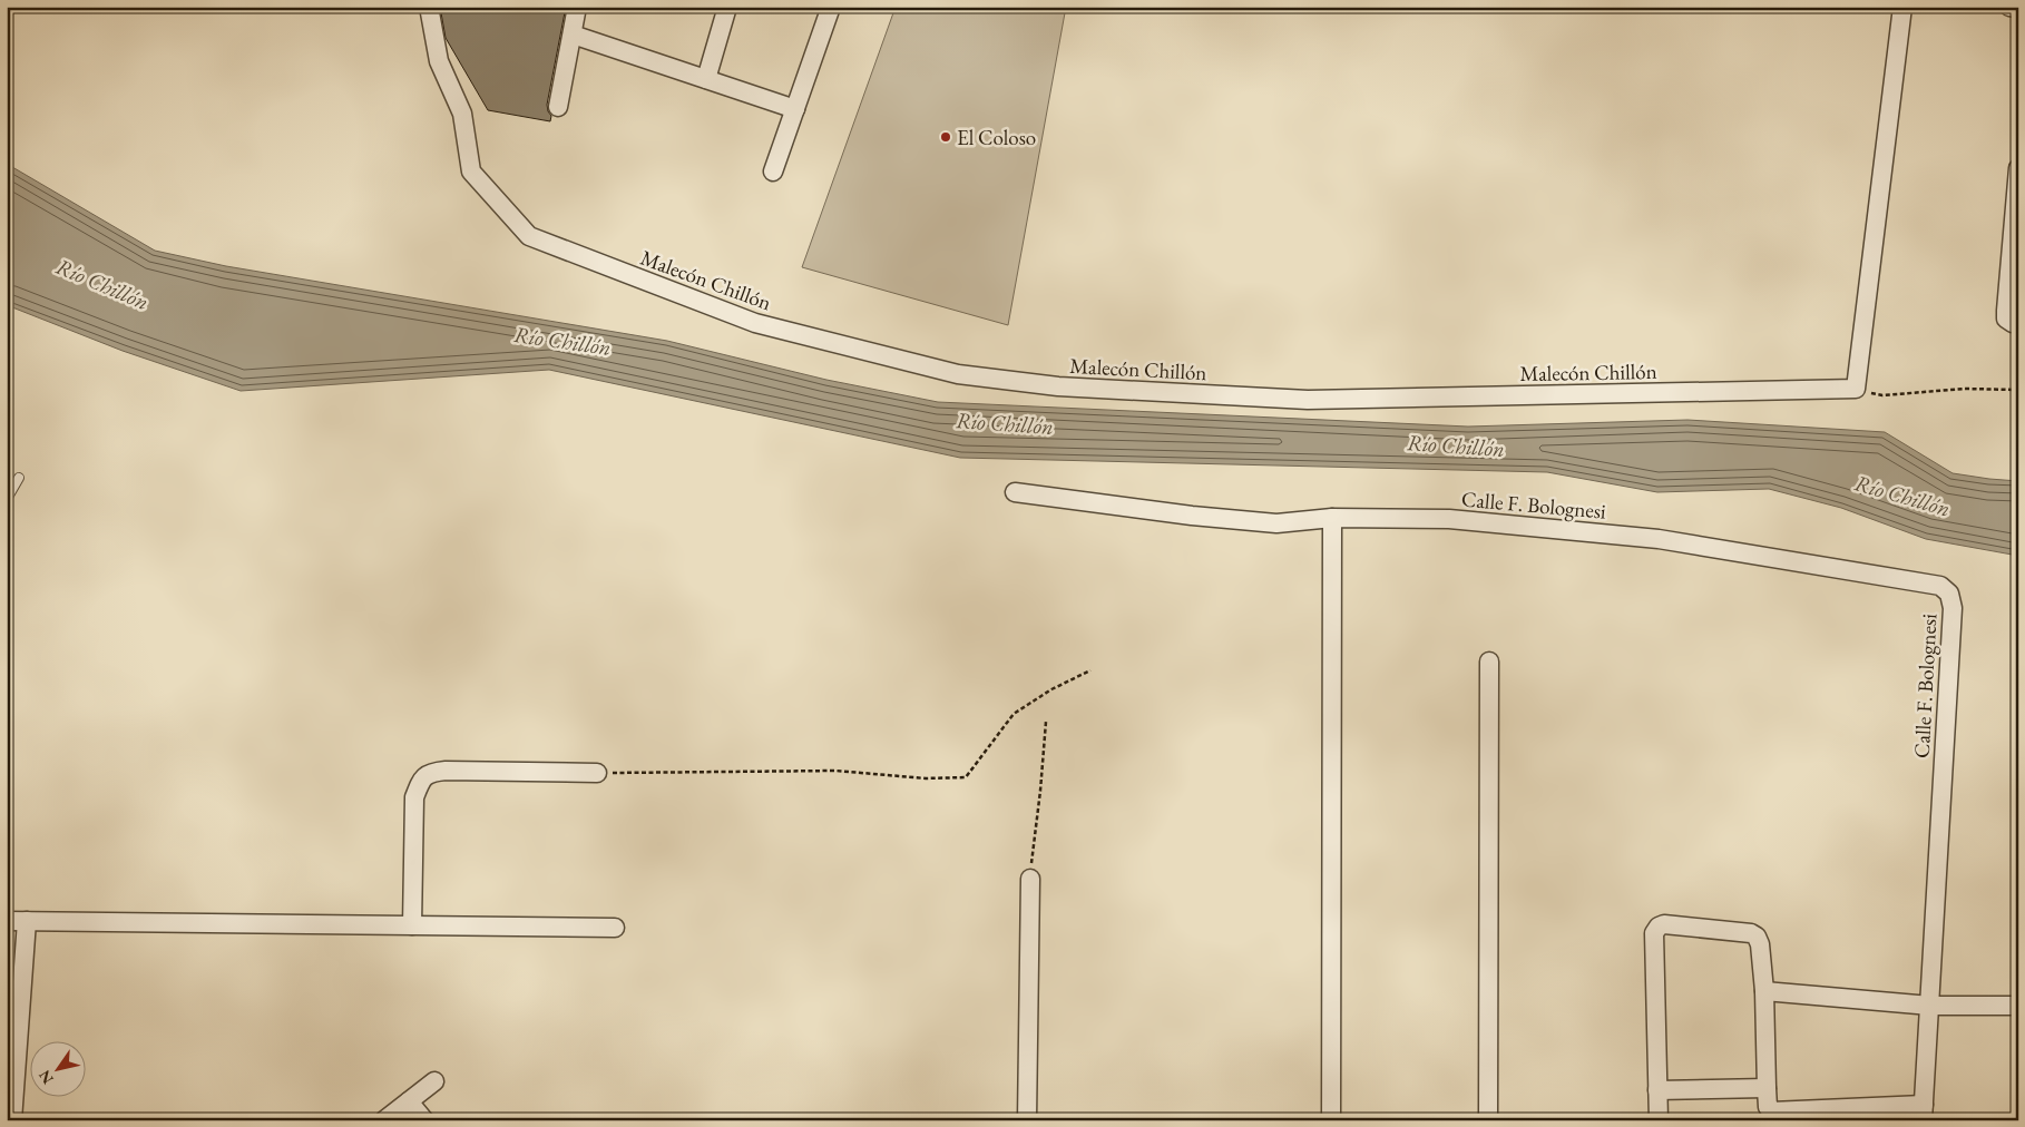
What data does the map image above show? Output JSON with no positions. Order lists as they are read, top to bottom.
{
  "streets": {
    "street": ["Malecón Chillón", "Calle F. Bolognesi"]
  },
  "water": ["Río Chillón"],
  "places": ["El Coloso"],
  "north": "bottom left"
}
